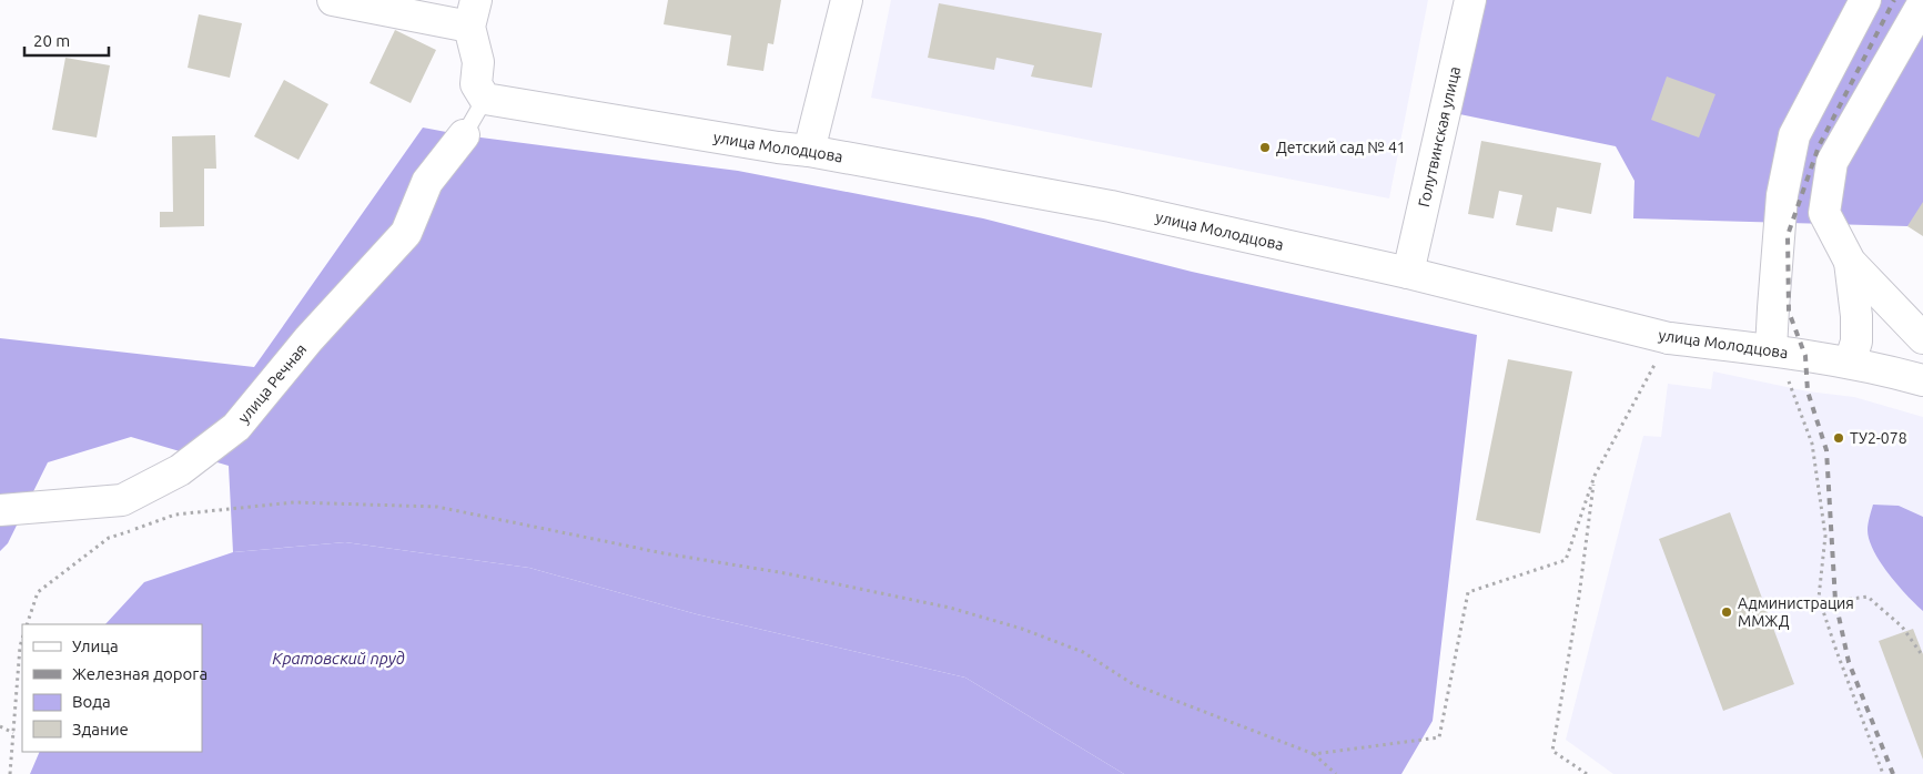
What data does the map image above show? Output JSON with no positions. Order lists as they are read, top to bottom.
{
  "streets": {
    "street": ["Голутвинская улица", "улица Молодцова", "улица Речная"]
  },
  "crossings": [
    ["Голутвинская улица", "улица Молодцова"]
  ],
  "water": ["Кратовский пруд"],
  "places": ["Детский сад № 41", "ТУ2-078", "Администрация ММЖД"],
  "legend": [
    "Улица",
    "Железная дорога",
    "Вода",
    "Здание"
  ],
  "scale_bar": "20 m"
}
